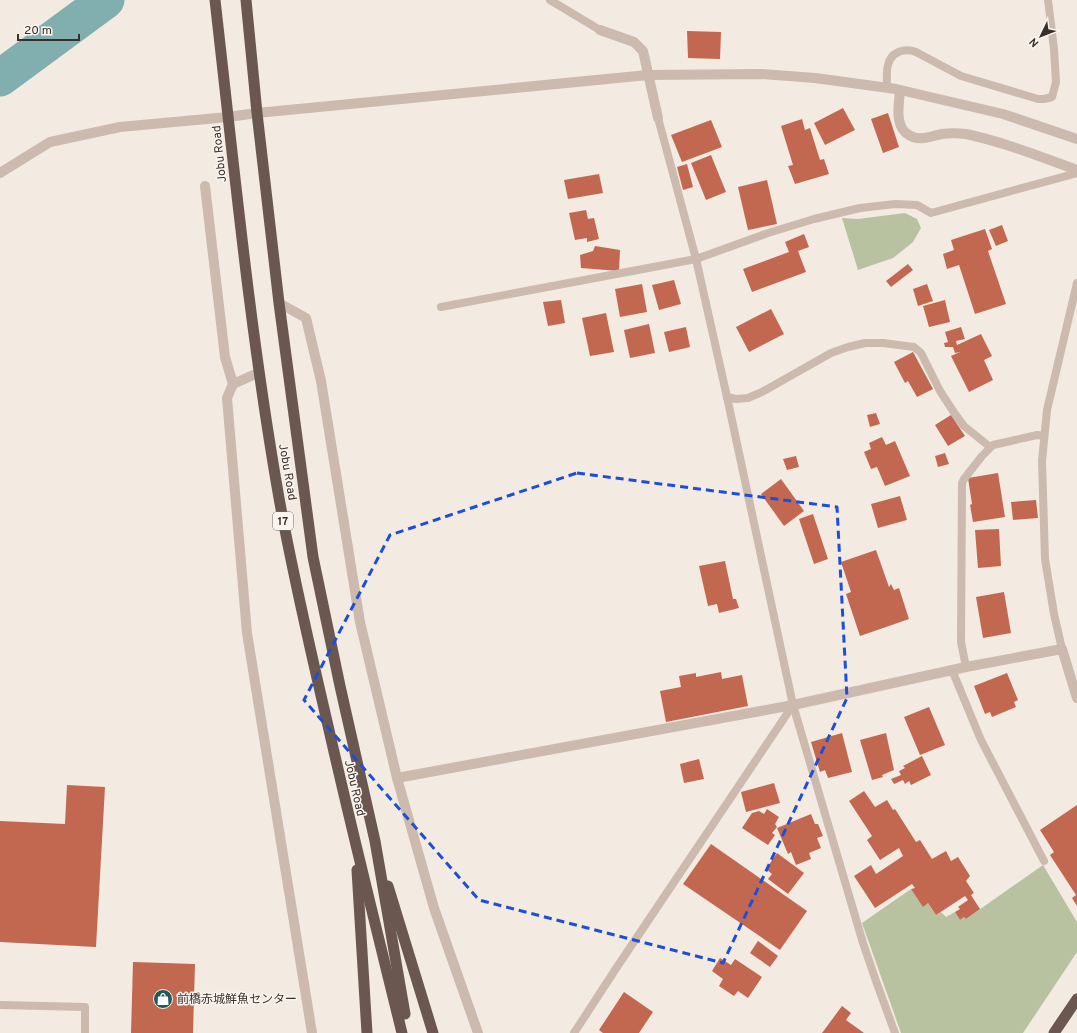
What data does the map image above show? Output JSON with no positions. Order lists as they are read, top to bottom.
{
  "streets": {
    "highway": ["Jobu Road", "17"]
  },
  "places": {
    "shop": ["前橋赤城鮮魚センター"]
  },
  "scale_bar": "20 m",
  "north": "bottom left"
}
